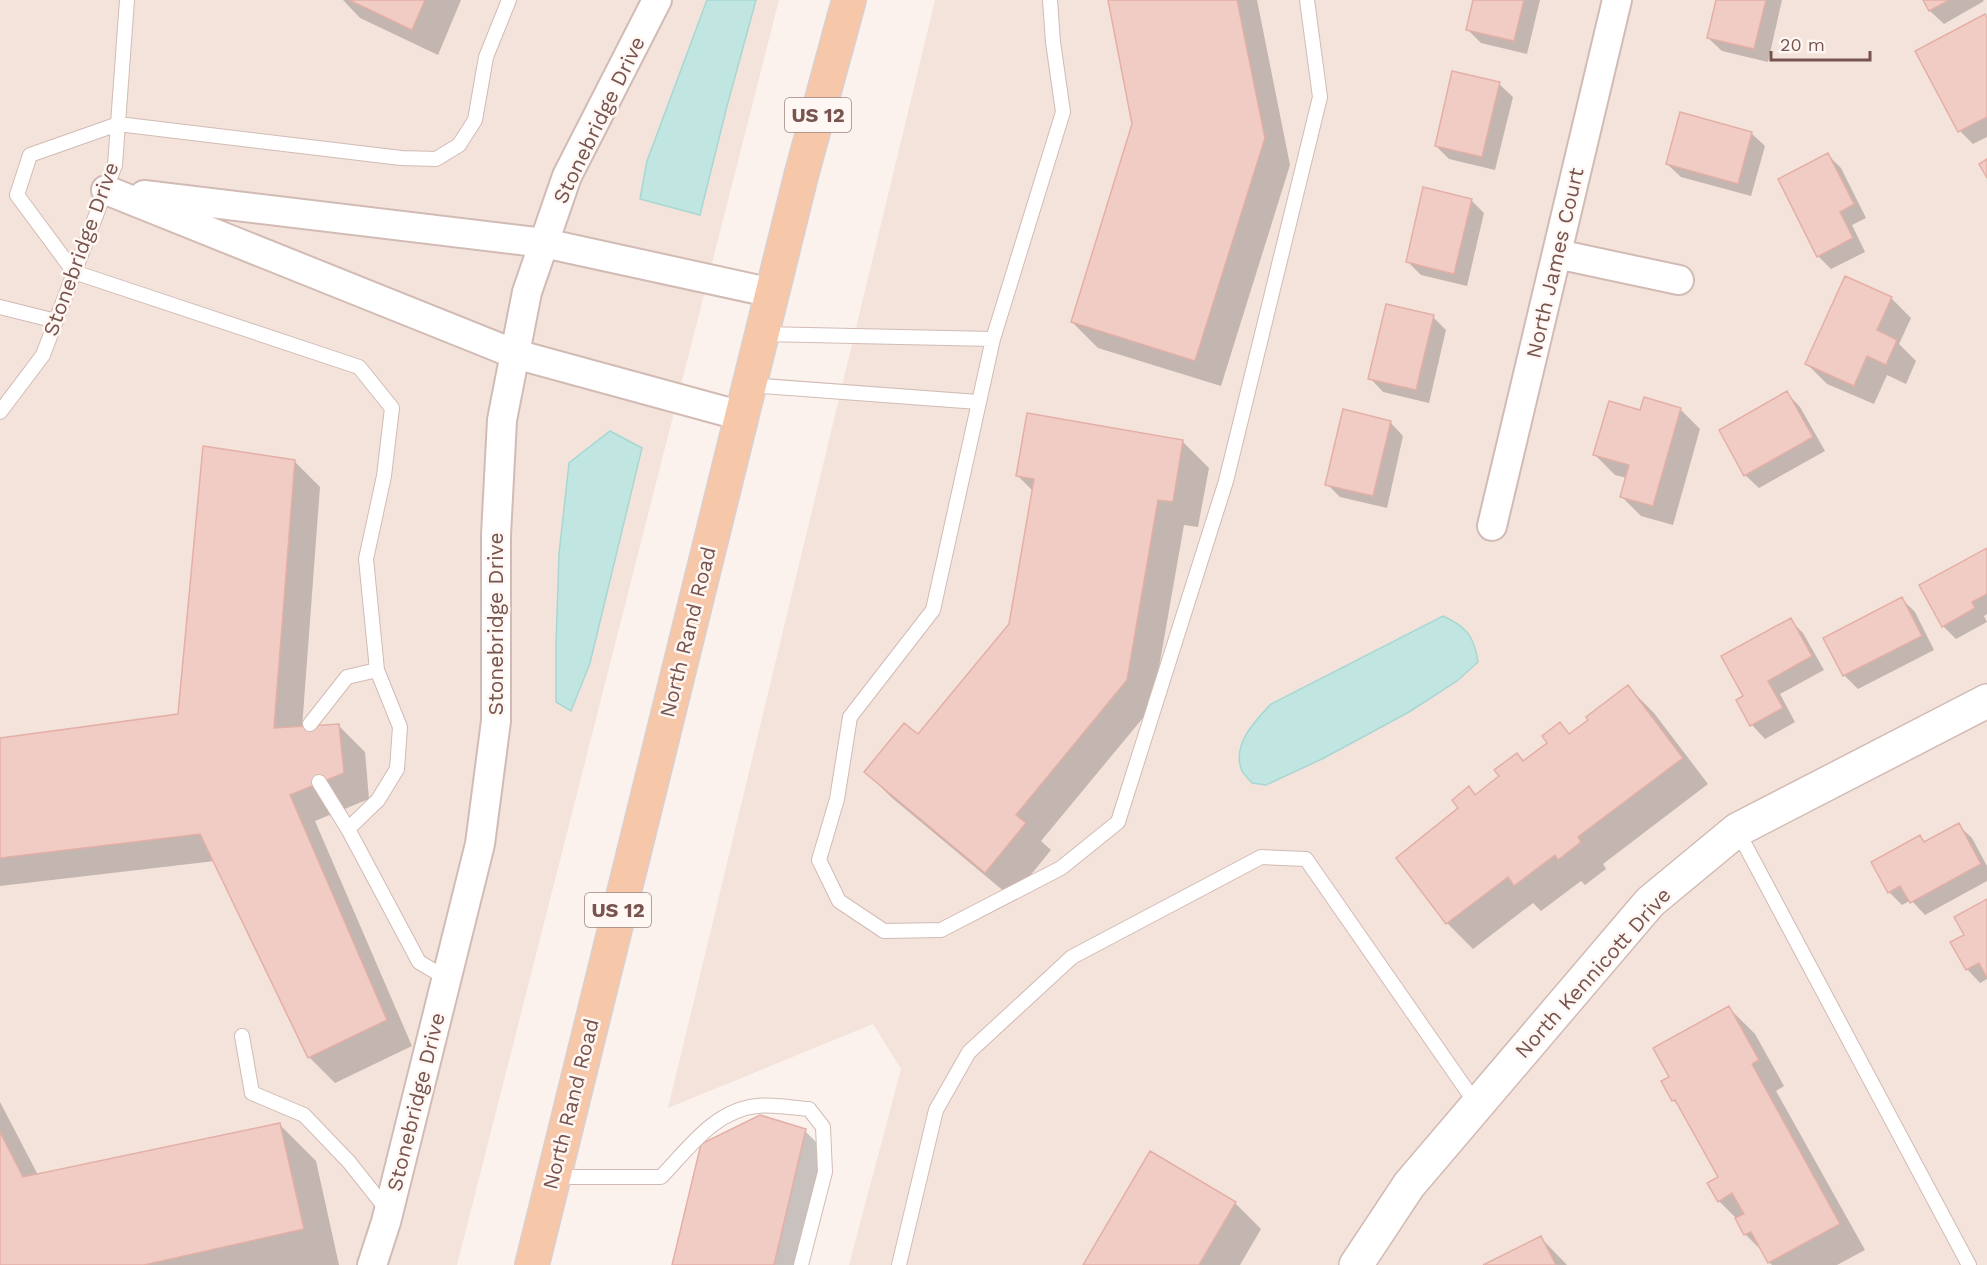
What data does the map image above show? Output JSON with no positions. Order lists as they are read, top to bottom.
{
  "streets": {
    "main road": ["US 12", "North Rand Road"],
    "street": ["Stonebridge Drive", "North James Court", "North Kennicott Drive"]
  },
  "scale_bar": "20 m"
}
